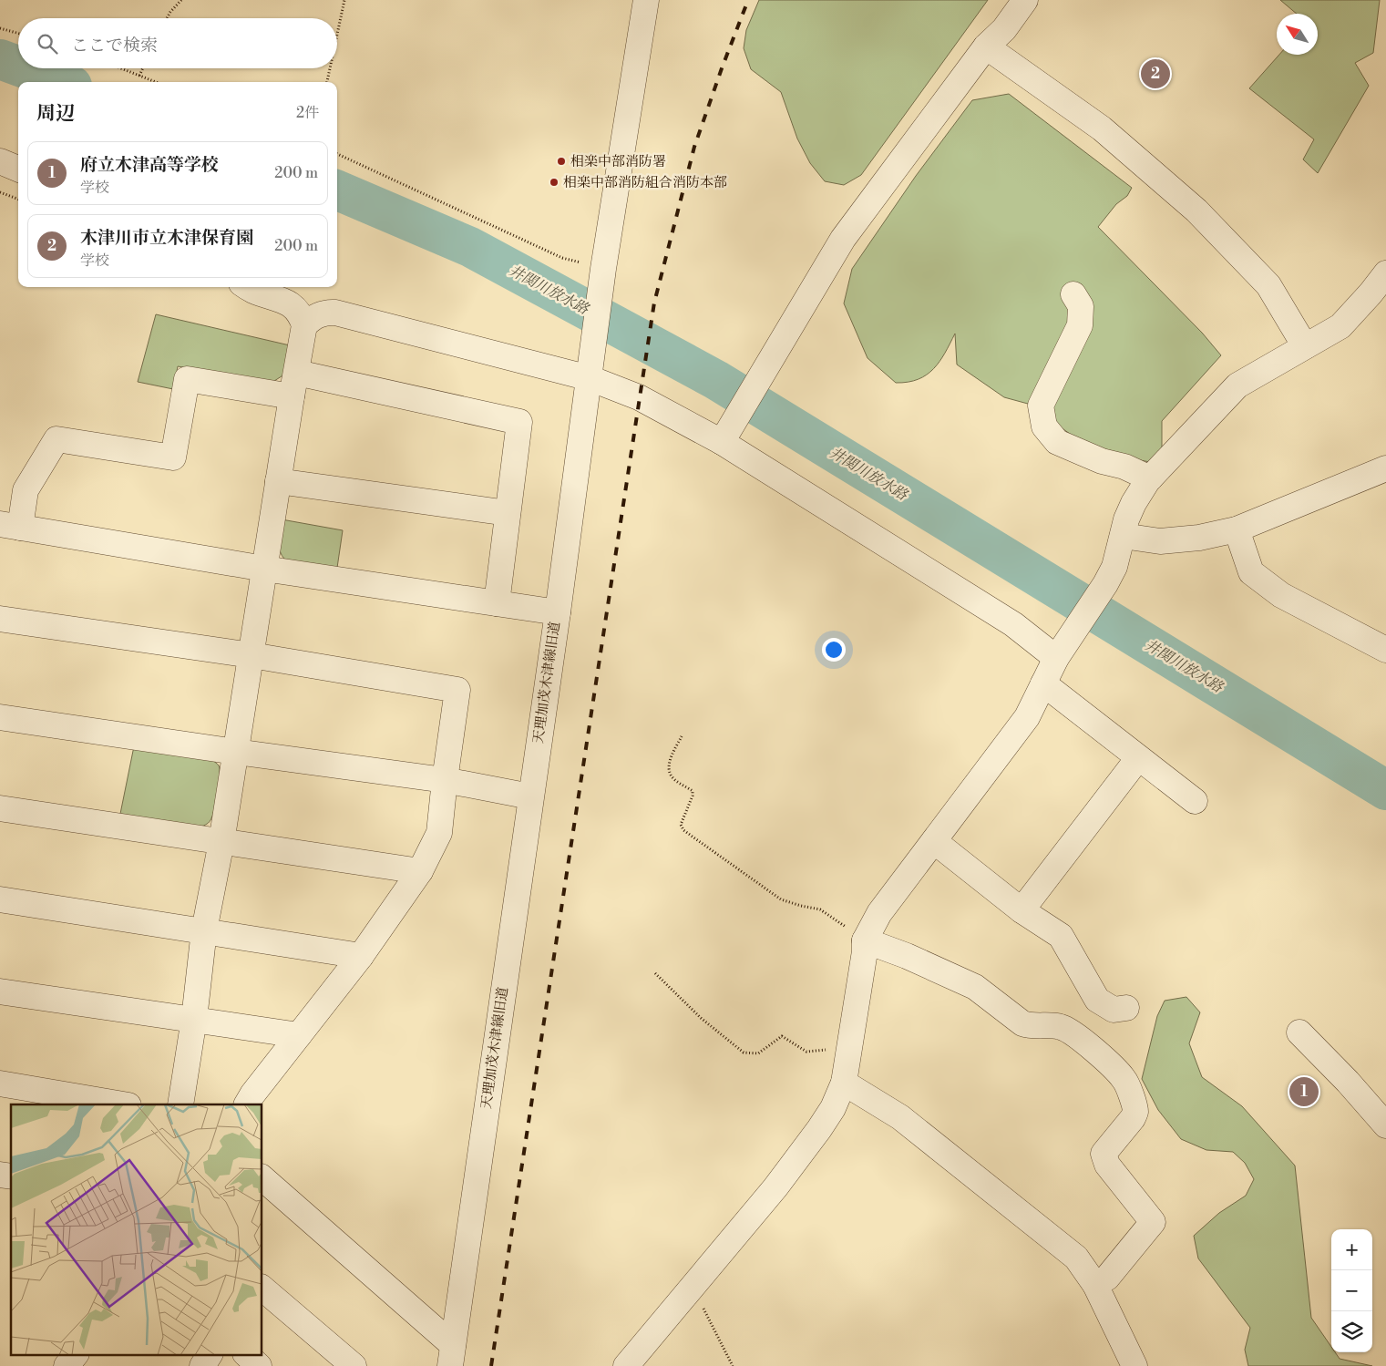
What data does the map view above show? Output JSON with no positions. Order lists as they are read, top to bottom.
{
  "streets": {
    "street": ["天理加茂木津線旧道"]
  },
  "water": ["井関川放水路"],
  "places": ["相楽中部消防署", "相楽中部消防組合消防本部"],
  "north": "top left",
  "page": {
    "search": "ここで検索",
    "pins": ["2", "1"],
    "heading": ["周辺", "2件"],
    "list": [
      {
        "mark": "1",
        "name": "府立木津高等学校",
        "note": "学校",
        "value": "200 m"
      },
      {
        "mark": "2",
        "name": "木津川市立木津保育園",
        "note": "学校",
        "value": "200 m"
      }
    ],
    "map_buttons": ["+", "−"]
  }
}
